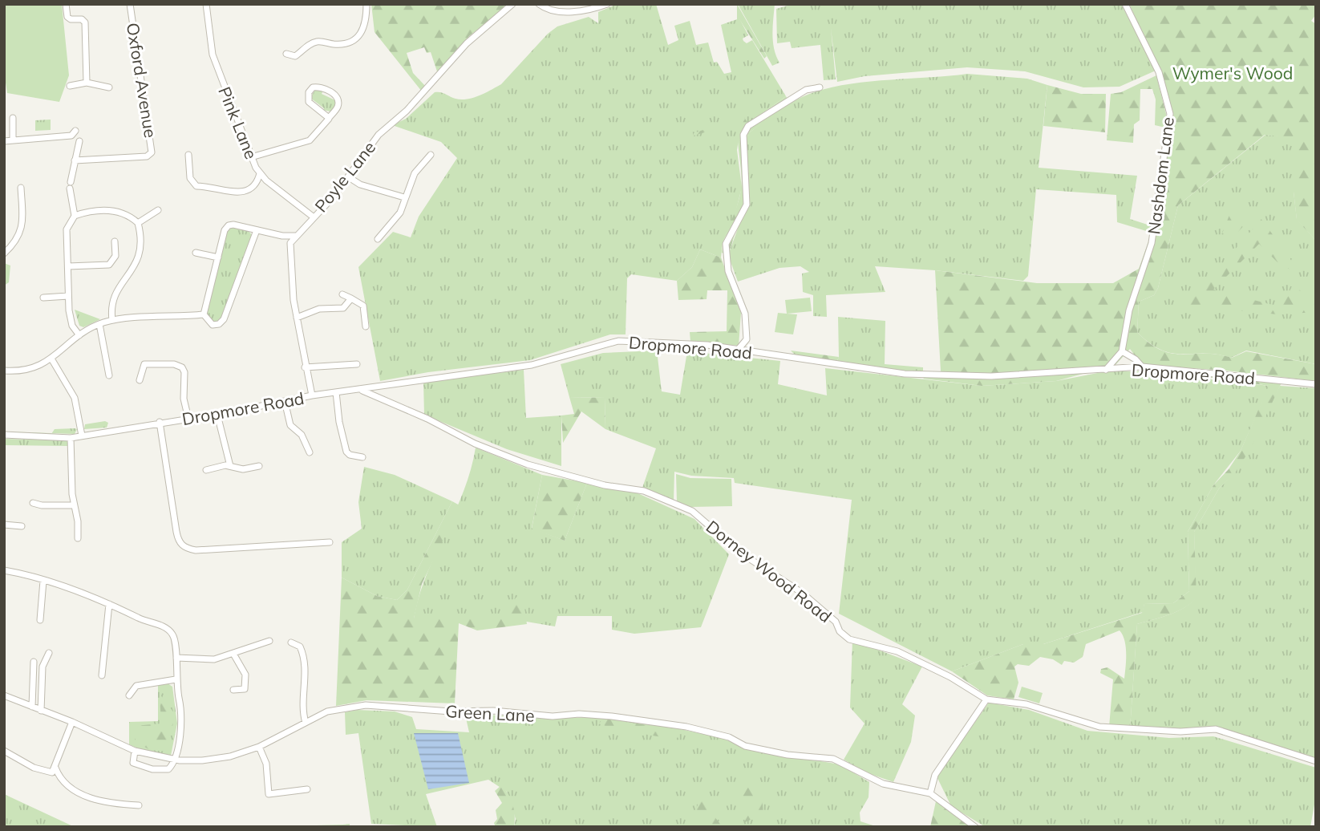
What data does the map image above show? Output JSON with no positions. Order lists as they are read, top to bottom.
{
  "streets": {
    "street": [
      "Oxford Avenue",
      "Pink Lane",
      "Nashdom Lane",
      "Poyle Lane",
      "Dropmore Road",
      "Dorney Wood Road",
      "Green Lane"
    ]
  },
  "crossings": [
    ["Pink Lane", "Poyle Lane"],
    ["Nashdom Lane", "Dropmore Road"],
    ["Dropmore Road", "Dorney Wood Road"]
  ],
  "parks": ["Wymer's Wood"]
}
